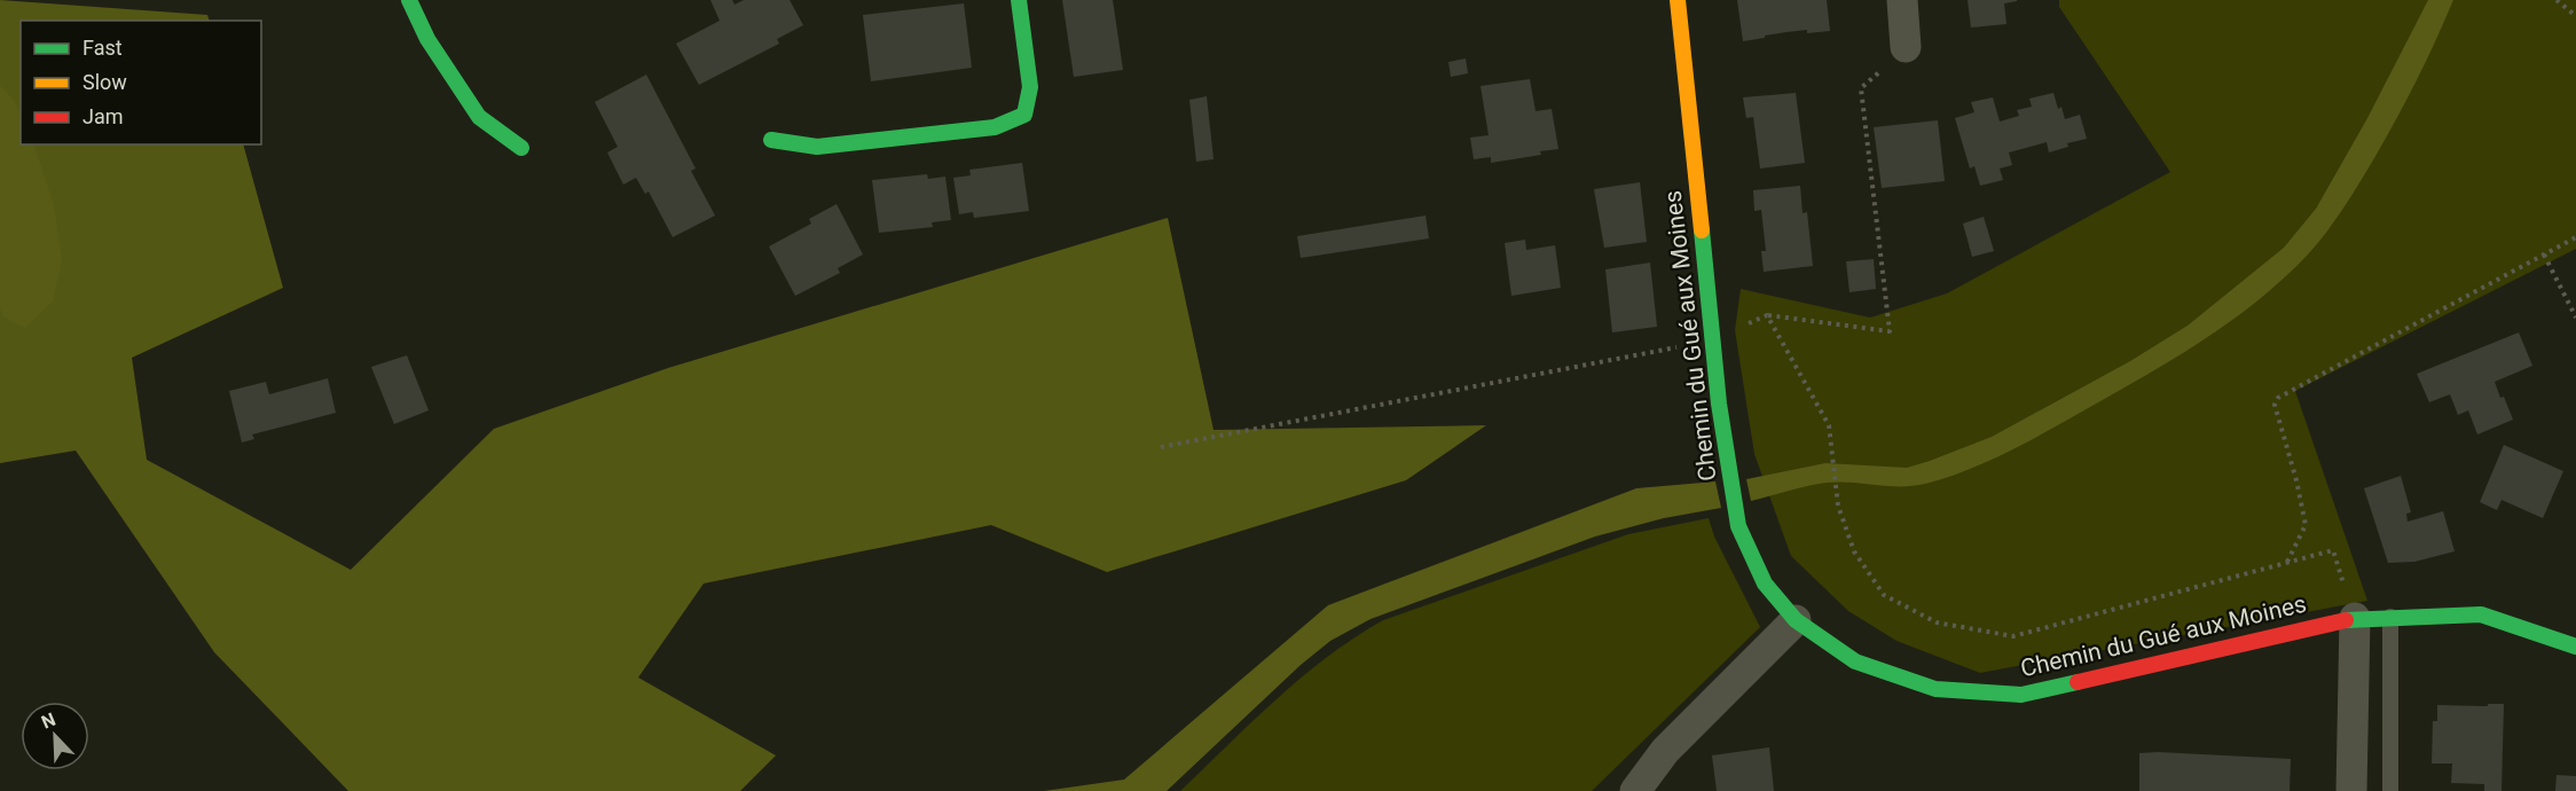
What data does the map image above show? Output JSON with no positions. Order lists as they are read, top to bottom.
{
  "streets": {
    "street": ["Chemin du Gué aux Moines"]
  },
  "legend": ["Fast", "Slow", "Jam"],
  "north": "top left"
}
